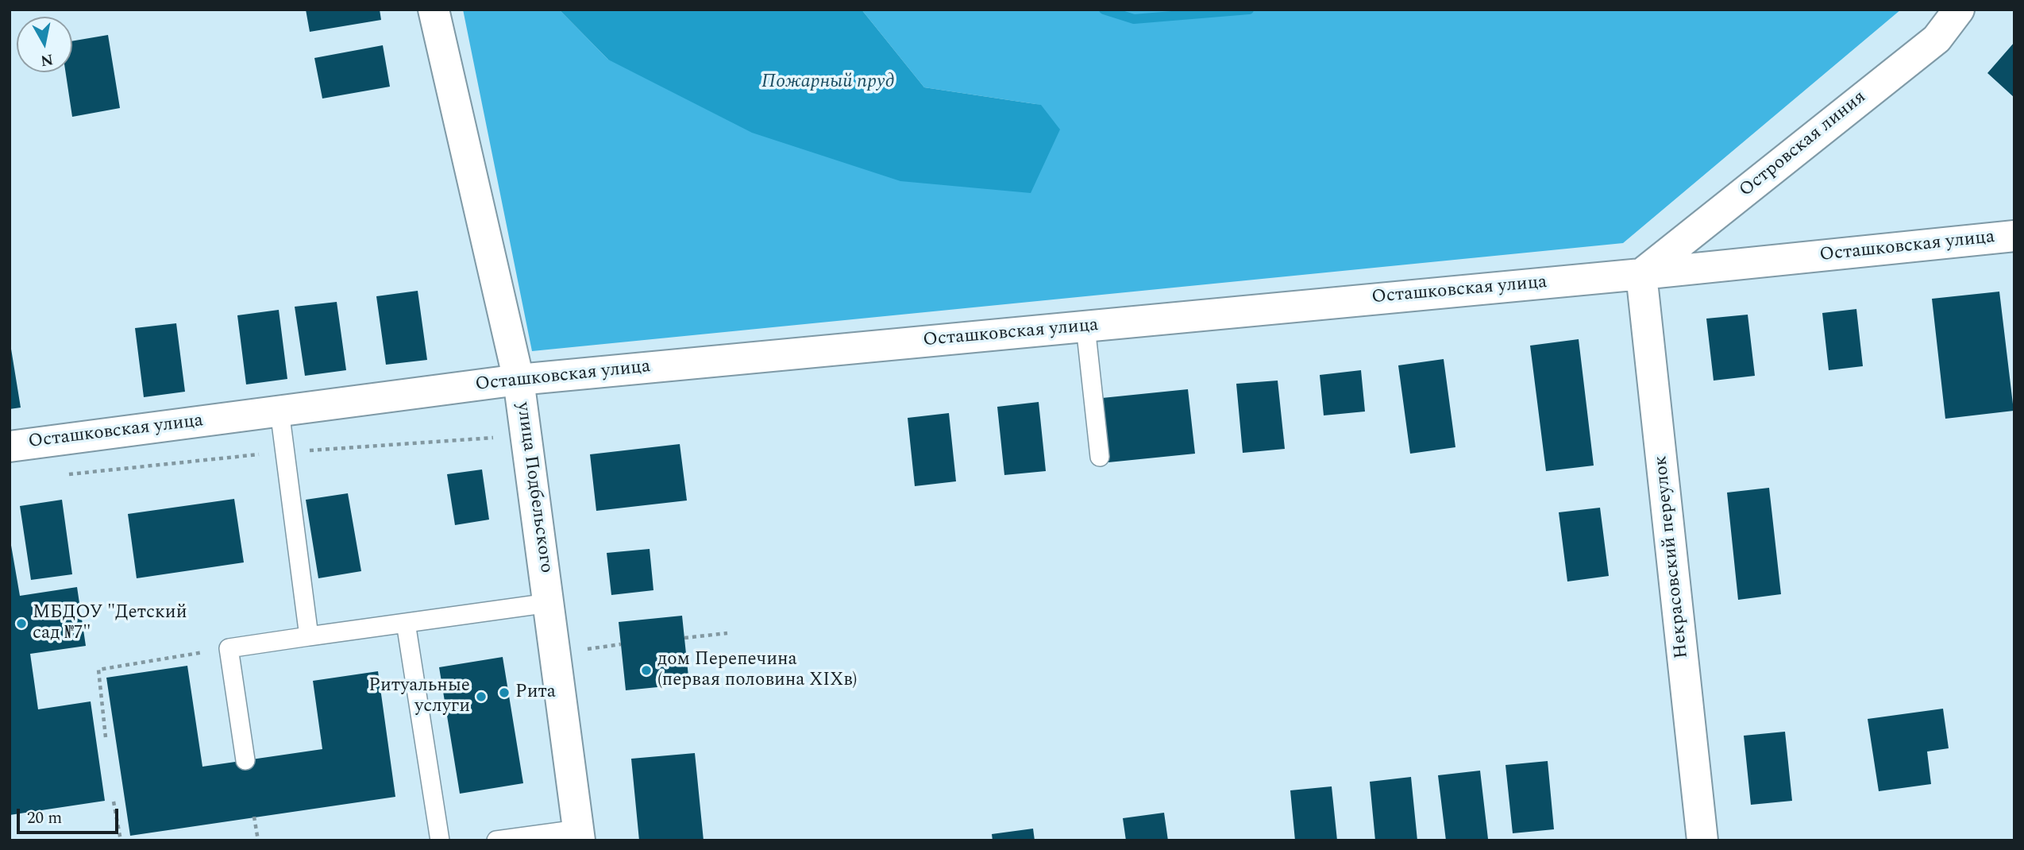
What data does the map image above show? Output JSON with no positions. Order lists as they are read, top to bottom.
{
  "streets": {
    "street": [
      "Островская линия",
      "Осташковская улица",
      "улица Подбельского",
      "Некрасовский переулок"
    ]
  },
  "crossings": [
    ["Островская линия", "Осташковская улица"],
    ["Островская линия", "Некрасовский переулок"],
    ["Осташковская улица", "улица Подбельского"],
    ["Осташковская улица", "Некрасовский переулок"]
  ],
  "water": ["Пожарный пруд"],
  "places": [
    "МБДОУ \"Детский сад №7\"",
    "дом Перепечина (первая половина XIXв)",
    "Рита",
    "Ритуальные услуги"
  ],
  "scale_bar": "20 m",
  "north": "bottom"
}
